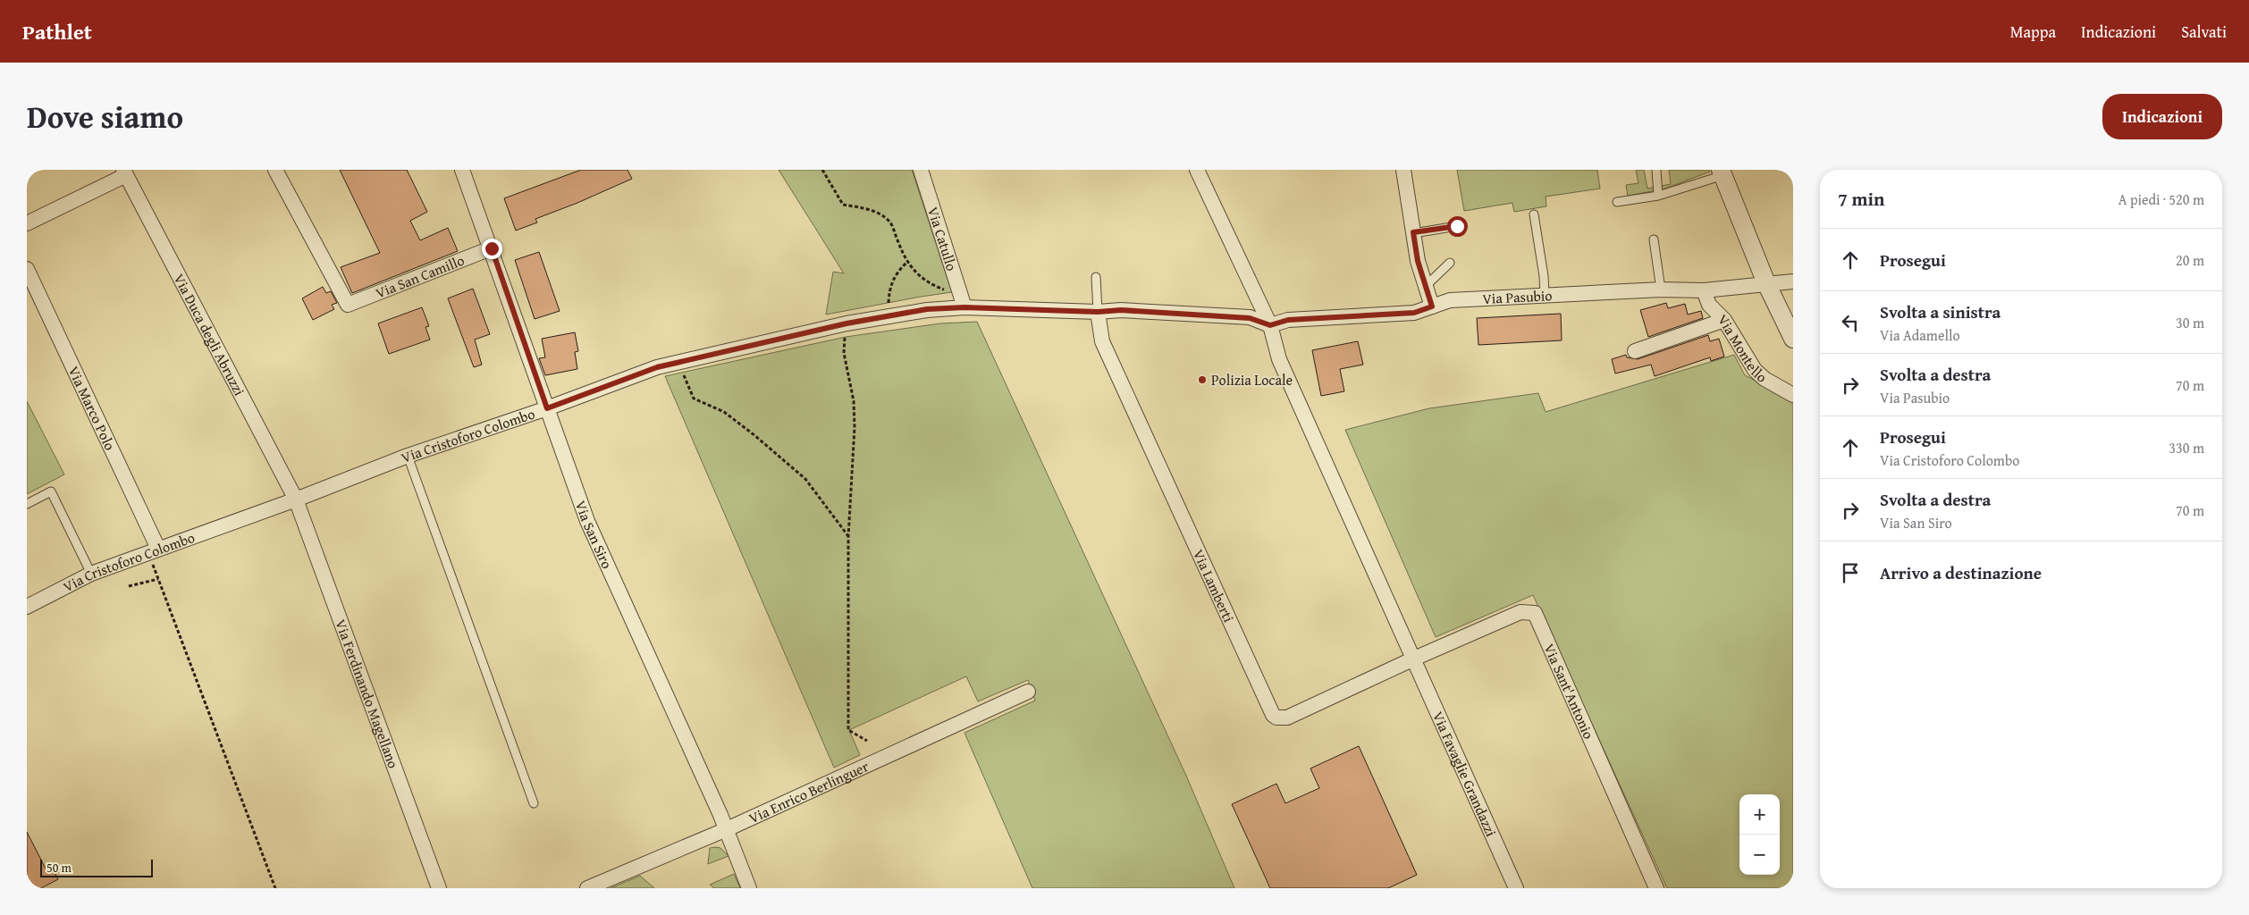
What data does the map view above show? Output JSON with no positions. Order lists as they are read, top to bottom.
{
  "streets": {
    "street": [
      "Via Catullo",
      "Via San Camillo",
      "Via Pasubio",
      "Via Duca degli Abruzzi",
      "Via Montello",
      "Via Marco Polo",
      "Via Cristoforo Colombo",
      "Via San Siro",
      "Via Lamberti",
      "Via Sant'Antonio",
      "Via Ferdinando Magellano",
      "Via Favaglie Grandazzi",
      "Via Enrico Berlinguer"
    ]
  },
  "crossings": [
    ["Via Catullo", "Via Cristoforo Colombo"],
    ["Via San Camillo", "Via San Siro"],
    ["Via Pasubio", "Via Montello"],
    ["Via Pasubio", "Via Cristoforo Colombo"],
    ["Via Pasubio", "Via Favaglie Grandazzi"],
    ["Via Duca degli Abruzzi", "Via Cristoforo Colombo"],
    ["Via Duca degli Abruzzi", "Via Ferdinando Magellano"],
    ["Via Marco Polo", "Via Cristoforo Colombo"],
    ["Via Cristoforo Colombo", "Via San Siro"],
    ["Via Cristoforo Colombo", "Via Lamberti"],
    ["Via Cristoforo Colombo", "Via Ferdinando Magellano"],
    ["Via Cristoforo Colombo", "Via Favaglie Grandazzi"],
    ["Via San Siro", "Via Enrico Berlinguer"],
    ["Via Lamberti", "Via Sant'Antonio"],
    ["Via Lamberti", "Via Favaglie Grandazzi"],
    ["Via Sant'Antonio", "Via Favaglie Grandazzi"]
  ],
  "places": ["Polizia Locale"],
  "scale_bar": "50 m",
  "page": {
    "header": "Pathlet",
    "nav": ["Mappa", "Indicazioni", "Salvati"],
    "title": "Dove siamo",
    "buttons": "Indicazioni",
    "heading": ["7 min", "A piedi · 520 m"],
    "list": [
      ["Prosegui", "20 m"],
      ["Svolta a sinistra", "Via Adamello", "30 m"],
      ["Svolta a destra", "Via Pasubio", "70 m"],
      ["Prosegui", "Via Cristoforo Colombo", "330 m"],
      ["Svolta a destra", "Via San Siro", "70 m"],
      "Arrivo a destinazione"
    ],
    "map_buttons": ["+", "−"],
    "scale": "50 m"
  }
}
